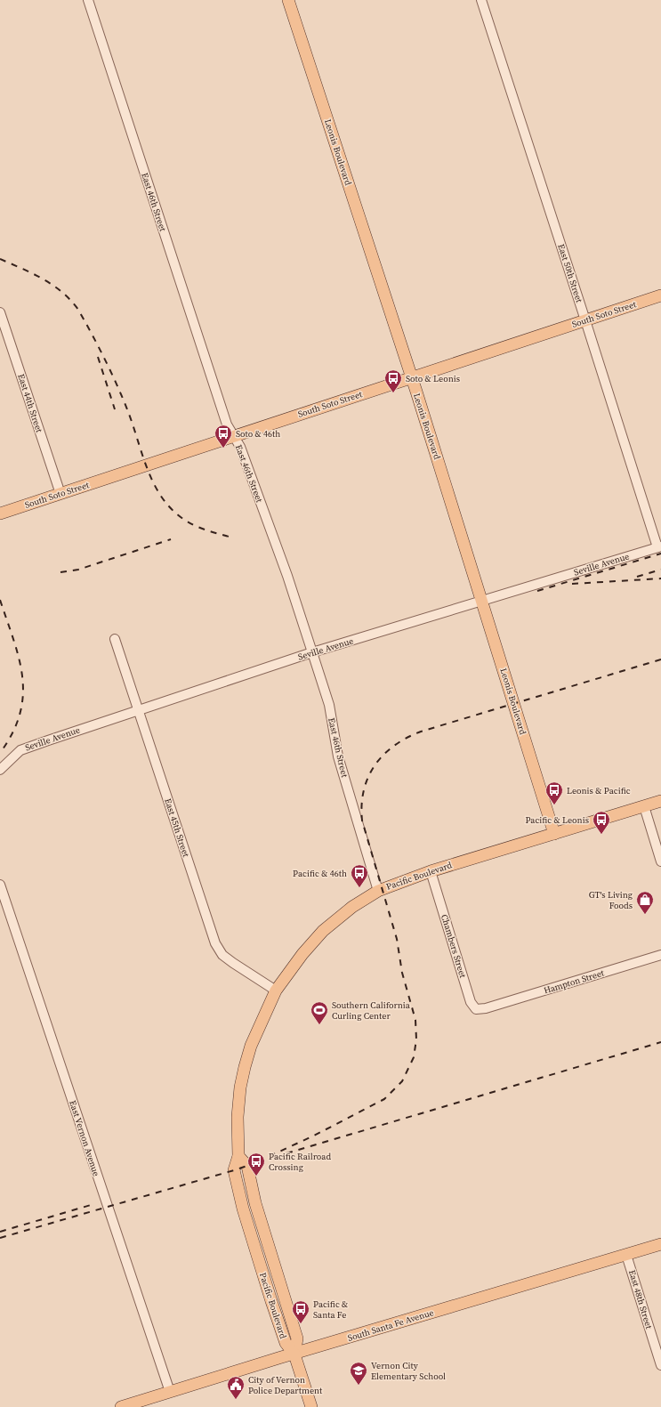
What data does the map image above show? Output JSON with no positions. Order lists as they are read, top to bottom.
{
  "streets": {
    "main road": [
      "Leonis Boulevard",
      "South Soto Street",
      "Pacific Boulevard",
      "South Santa Fe Avenue"
    ],
    "street": [
      "East 46th Street",
      "East 50th Street",
      "East 44th Street",
      "Seville Avenue",
      "East 45th Street",
      "Chambers Street",
      "Hampton Street",
      "East Vernon Avenue",
      "East 48th Street"
    ]
  },
  "crossings": [
    ["Leonis Boulevard", "South Soto Street"],
    ["Leonis Boulevard", "Seville Avenue"],
    ["Leonis Boulevard", "Pacific Boulevard"],
    ["East 46th Street", "South Soto Street"],
    ["East 46th Street", "Seville Avenue"],
    ["East 46th Street", "Pacific Boulevard"],
    ["East 50th Street", "South Soto Street"],
    ["East 50th Street", "Seville Avenue"],
    ["South Soto Street", "East 44th Street"],
    ["Seville Avenue", "East 45th Street"],
    ["East 45th Street", "Pacific Boulevard"],
    ["Pacific Boulevard", "Chambers Street"],
    ["Pacific Boulevard", "South Santa Fe Avenue"],
    ["Chambers Street", "Hampton Street"],
    ["East Vernon Avenue", "South Santa Fe Avenue"],
    ["East 48th Street", "South Santa Fe Avenue"]
  ],
  "places": {
    "bus stop": [
      "Soto & Leonis",
      "Soto & 46th",
      "Leonis & Pacific",
      "Pacific & Leonis",
      "Pacific & 46th",
      "Pacific Railroad Crossing",
      "Pacific & Santa Fe"
    ],
    "shop": ["GT's Living Foods"],
    "sports": ["Southern California Curling Center"],
    "school or university": ["Vernon City Elementary School"],
    "public building": ["City of Vernon Police Department"]
  }
}
